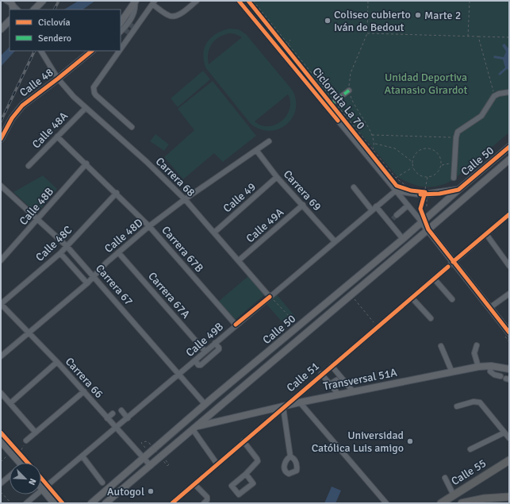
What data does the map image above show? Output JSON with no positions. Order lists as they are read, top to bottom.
{
  "streets": {
    "highway": ["Calle 55"],
    "main road": ["Calle 48", "Calle 50", "Transversal 51A"],
    "street": [
      "Calle 48A",
      "Carrera 68",
      "Carrera 69",
      "Calle 49",
      "Calle 48B",
      "Calle 49A",
      "Calle 48D",
      "Calle 48C",
      "Carrera 67B",
      "Carrera 67",
      "Carrera 67A",
      "Calle 49B",
      "Calle 51",
      "Carrera 66"
    ],
    "cycle path": ["Ciclorruta La 70"]
  },
  "crossings": [
    ["Calle 48", "Carrera 68"],
    ["Ciclorruta La 70", "Calle 49B"],
    ["Calle 48A", "Carrera 68"],
    ["Calle 48A", "Carrera 67B"],
    ["Calle 50", "Carrera 67"],
    ["Calle 50", "Carrera 66"],
    ["Calle 50", "Transversal 51A"],
    ["Carrera 68", "Calle 49"],
    ["Carrera 68", "Calle 49A"],
    ["Carrera 68", "Calle 48D"],
    ["Carrera 68", "Calle 49B"],
    ["Carrera 69", "Calle 49"],
    ["Carrera 69", "Calle 49A"],
    ["Carrera 69", "Calle 48D"],
    ["Carrera 69", "Calle 49B"],
    ["Calle 48B", "Carrera 67B"],
    ["Calle 48B", "Carrera 67"],
    ["Calle 48D", "Carrera 67B"],
    ["Calle 48D", "Carrera 67"],
    ["Calle 48D", "Carrera 67A"],
    ["Calle 48D", "Carrera 66"],
    ["Calle 48C", "Carrera 67B"],
    ["Calle 48C", "Carrera 67"],
    ["Calle 48C", "Carrera 66"],
    ["Carrera 67B", "Calle 49B"],
    ["Carrera 67", "Calle 49B"],
    ["Carrera 67A", "Calle 49B"],
    ["Calle 49B", "Carrera 66"],
    ["Calle 51", "Transversal 51A"]
  ],
  "parks": ["Unidad Deportiva Atanasio Girardot"],
  "places": [
    "Marte 2",
    "Coliseo cubierto Iván de Bedout",
    "Universidad Católica Luis amigo",
    "Autogol"
  ],
  "legend": ["Ciclovía", "Sendero"],
  "north": "bottom right"
}
